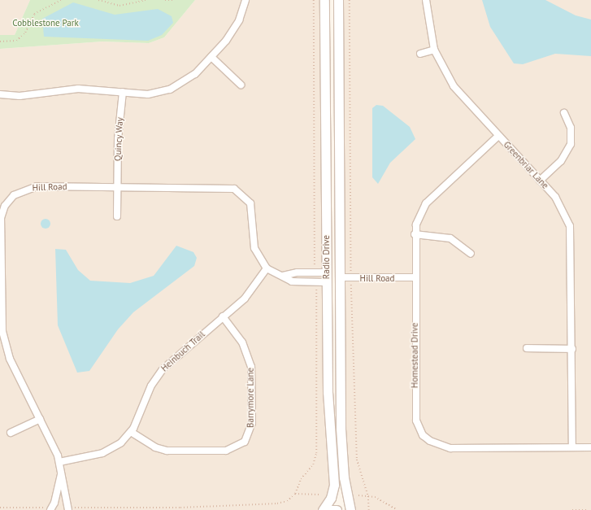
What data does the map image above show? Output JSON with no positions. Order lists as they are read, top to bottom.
{
  "streets": {
    "main road": ["Radio Drive"],
    "street": [
      "Quincy Way",
      "Greenbriar Lane",
      "Hill Road",
      "Heinbuch Trail",
      "Homestead Drive",
      "Barrymore Lane"
    ]
  },
  "crossings": [
    ["Quincy Way", "Hill Road"],
    ["Greenbriar Lane", "Homestead Drive"],
    ["Hill Road", "Radio Drive"],
    ["Hill Road", "Heinbuch Trail"],
    ["Hill Road", "Homestead Drive"],
    ["Heinbuch Trail", "Barrymore Lane"]
  ],
  "parks": ["Cobblestone Park"]
}
